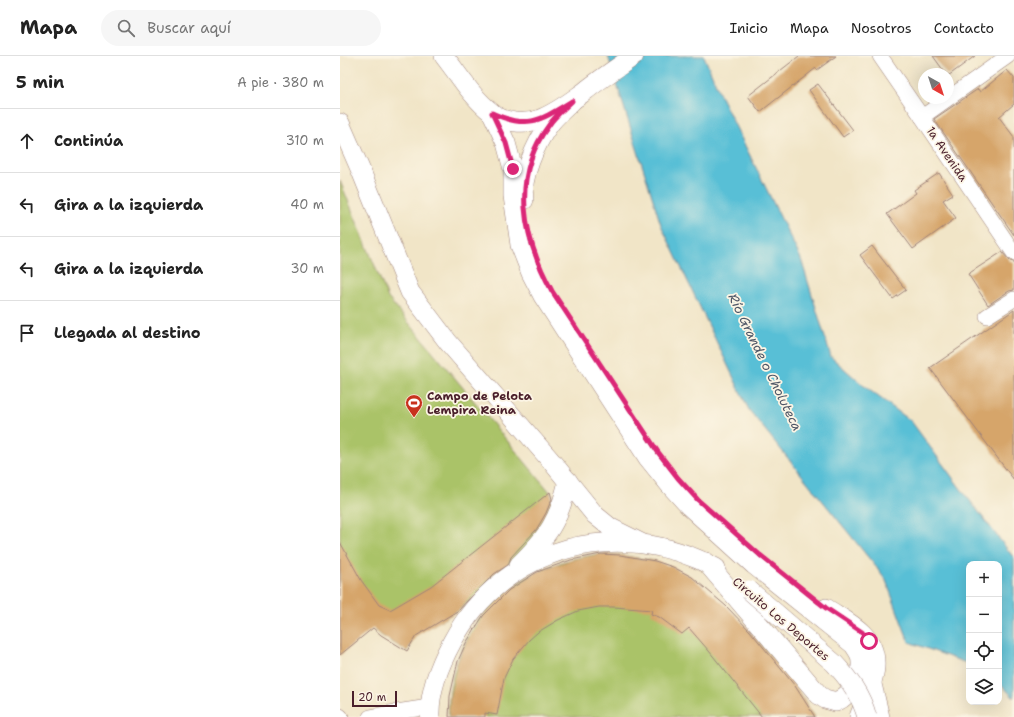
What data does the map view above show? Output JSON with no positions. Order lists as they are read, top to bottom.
{
  "streets": {
    "main road": ["Circuito Los Deportes"],
    "street": ["1a Avenida"]
  },
  "water": ["Río Grande o Choluteca"],
  "places": {
    "sports": ["Campo de Pelota Lempira Reina"]
  },
  "scale_bar": "20 m",
  "north": "bottom right",
  "page": {
    "header": "Mapa",
    "search": "Buscar aquí",
    "nav": [
      "Inicio",
      "Mapa",
      "Nosotros",
      "Contacto"
    ],
    "heading": ["5 min", "A pie · 380 m"],
    "list": [
      ["Continúa", "310 m"],
      ["Gira a la izquierda", "40 m"],
      ["Gira a la izquierda", "30 m"],
      "Llegada al destino"
    ],
    "map_buttons": ["+", "−"],
    "scale": "20 m"
  }
}
